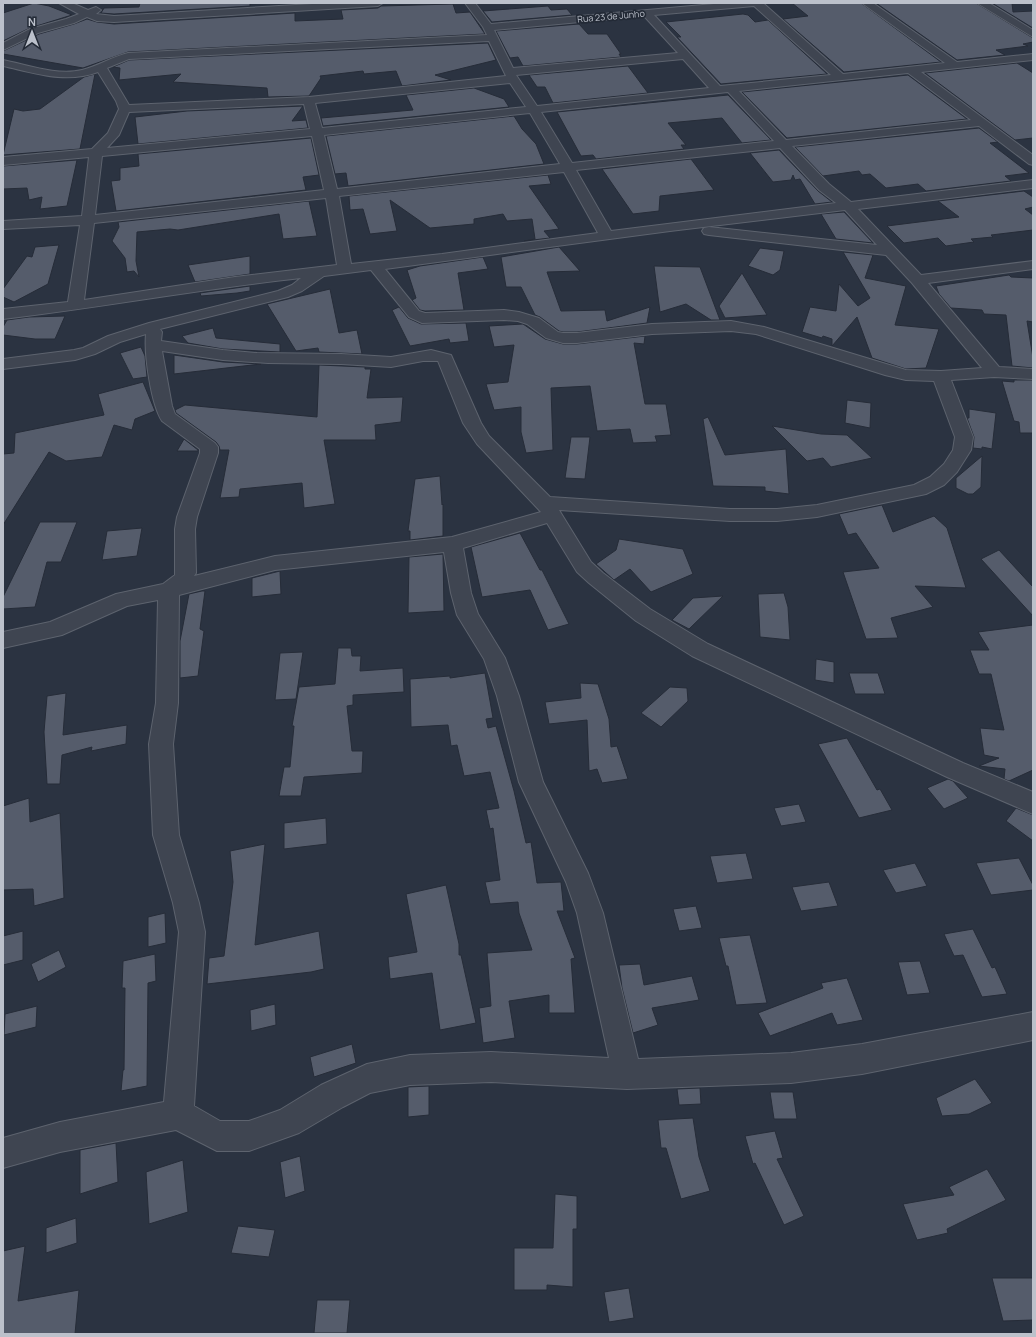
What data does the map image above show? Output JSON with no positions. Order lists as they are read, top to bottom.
{
  "streets": {
    "street": ["Rua 23 de Junho"]
  },
  "north": "top"
}
